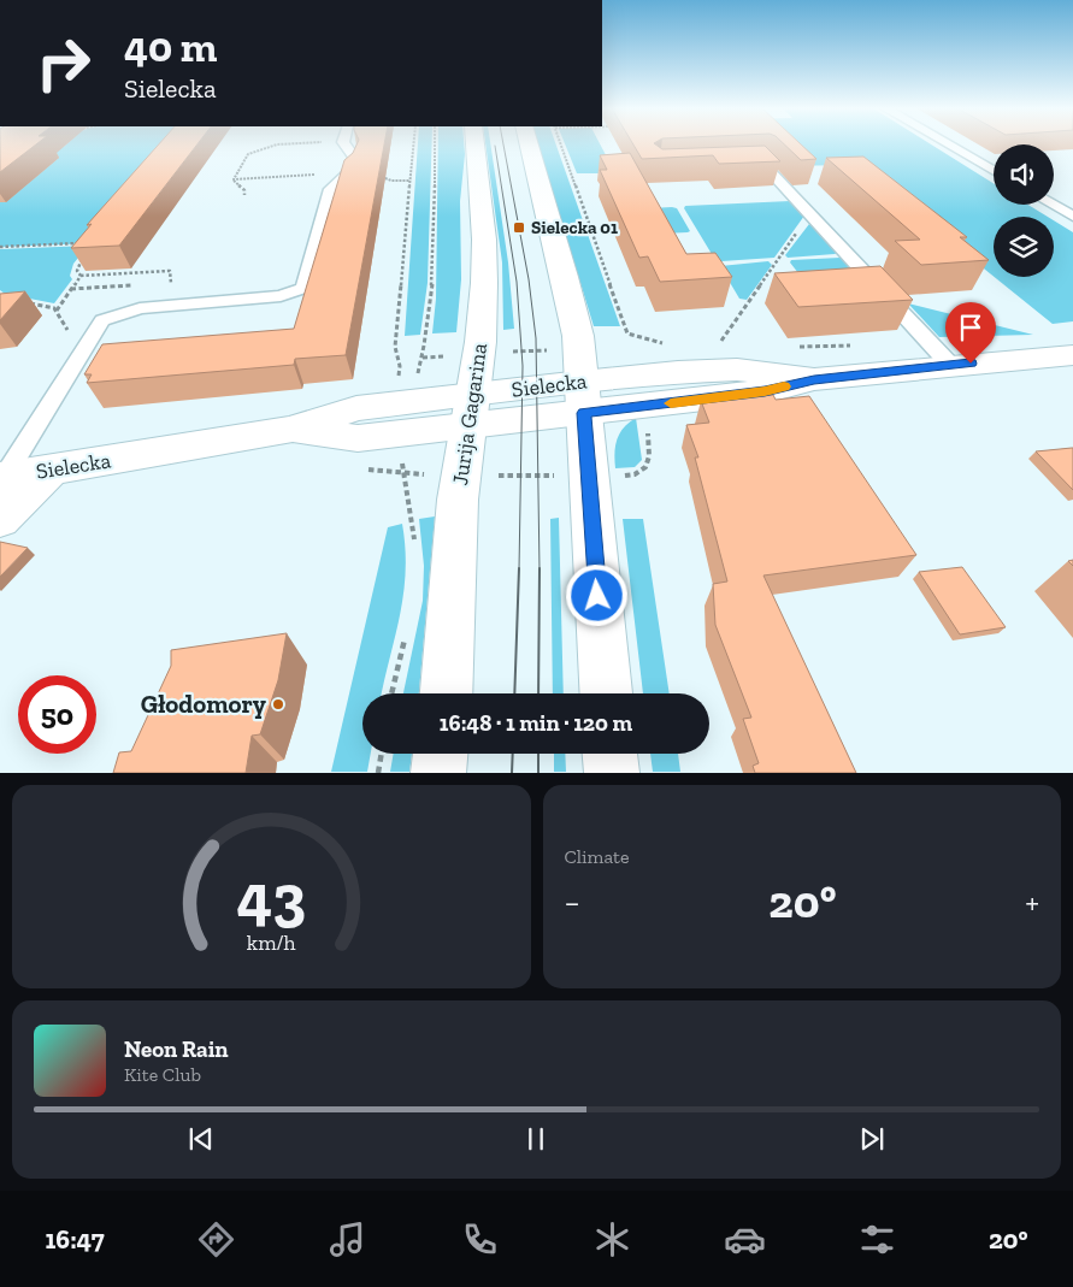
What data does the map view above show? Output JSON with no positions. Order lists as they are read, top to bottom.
{
  "streets": {
    "main road": ["Sielecka", "Jurija Gagarina"]
  },
  "crossings": [
    ["Sielecka", "Jurija Gagarina"]
  ],
  "places": {
    "transit": ["Sielecka 01"],
    "other": ["Głodomory"]
  },
  "page": {
    "turn": ["40 m", "Sielecka"],
    "limit": "50",
    "trip": "16:48 · 1 min · 120 m",
    "tile": "Climate",
    "heat": ["−", "20°", "+"],
    "song": ["Neon Rain", "Kite Club"],
    "tabs": ["16:47", "20°"],
    "gauge": ["43", "km/h"]
  }
}
